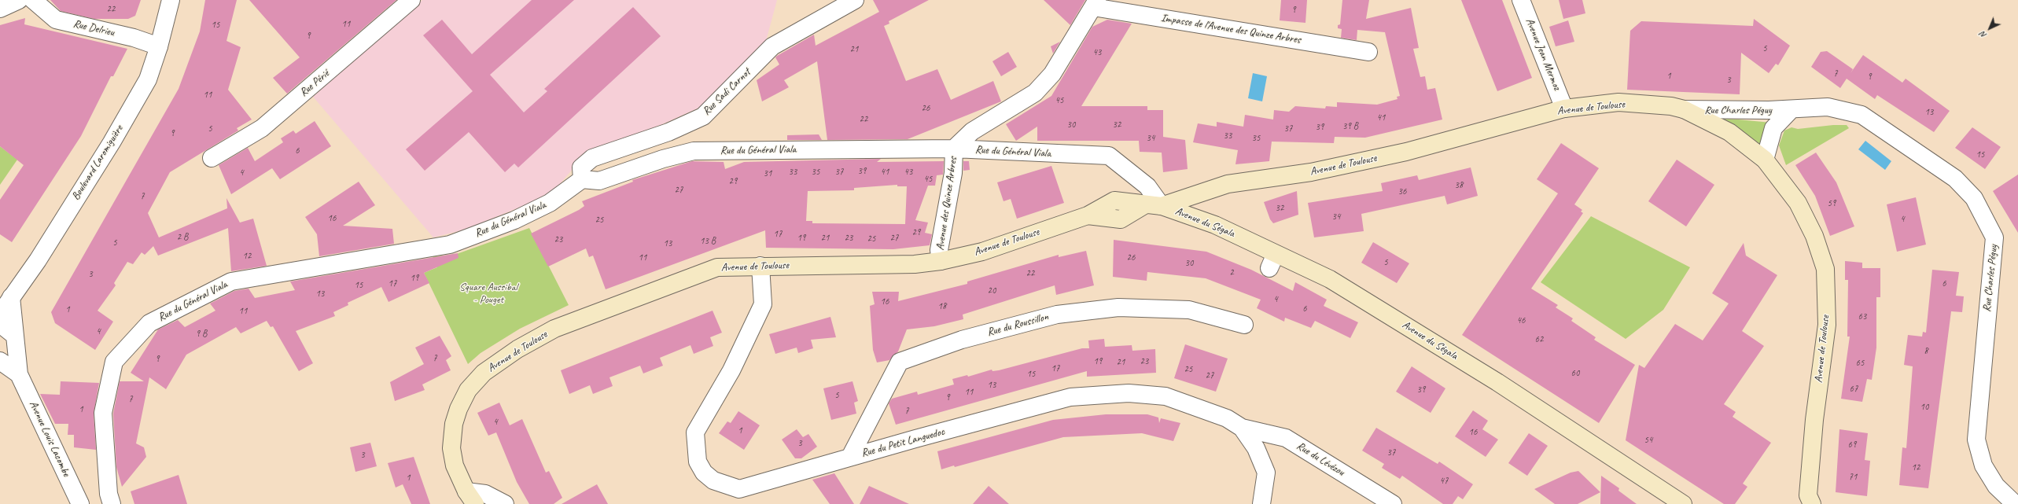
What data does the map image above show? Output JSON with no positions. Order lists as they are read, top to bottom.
{
  "streets": {
    "main road": ["Avenue de Toulouse", "Avenue du Ségala"],
    "street": [
      "Rue Delrieu",
      "Impasse de l'Avenue des Quinze Arbres",
      "Avenue Jean Mermoz",
      "Rue Périé",
      "Rue Sadi Carnot",
      "Rue Charles Péguy",
      "Rue du Général Viala",
      "Boulevard Laromiguière",
      "Avenue des Quinze Arbres",
      "Rue du Roussillon",
      "Avenue Louis Lacombe",
      "Rue du Petit Languedoc",
      "Rue du Lévézou"
    ]
  },
  "crossings": [
    ["Rue Delrieu", "Boulevard Laromiguière"],
    ["Impasse de l'Avenue des Quinze Arbres", "Avenue des Quinze Arbres"],
    ["Avenue Jean Mermoz", "Avenue de Toulouse"],
    ["Rue Sadi Carnot", "Rue du Général Viala"],
    ["Avenue de Toulouse", "Rue Charles Péguy"],
    ["Avenue de Toulouse", "Rue du Général Viala"],
    ["Avenue de Toulouse", "Avenue des Quinze Arbres"],
    ["Avenue de Toulouse", "Avenue du Ségala"],
    ["Avenue de Toulouse", "Rue du Petit Languedoc"],
    ["Rue du Général Viala", "Avenue des Quinze Arbres"],
    ["Rue du Général Viala", "Avenue du Ségala"],
    ["Boulevard Laromiguière", "Avenue Louis Lacombe"],
    ["Rue du Roussillon", "Rue du Petit Languedoc"],
    ["Rue du Petit Languedoc", "Rue du Lévézou"]
  ],
  "parks": ["Square Aussibal - Pouget"],
  "house_numbers": [
    "22",
    "9",
    "11",
    "15",
    "9",
    "5",
    "21",
    "43",
    "7",
    "1",
    "9",
    "3",
    "11",
    "45",
    "26",
    "13",
    "41",
    "22",
    "30",
    "32",
    "39 B",
    "39",
    "5",
    "37",
    "9",
    "33",
    "34",
    "35",
    "6",
    "15",
    "39",
    "33",
    "35",
    "37",
    "41",
    "43",
    "4",
    "31",
    "45",
    "29",
    "38",
    "27",
    "36",
    "7",
    "59",
    "32",
    "34",
    "16",
    "4",
    "25",
    "29",
    "17",
    "2 B",
    "19",
    "21",
    "23",
    "27",
    "25",
    "23",
    "13 B",
    "5",
    "13",
    "12",
    "11",
    "26",
    "5",
    "30",
    "2",
    "22",
    "3",
    "19",
    "17",
    "6",
    "15",
    "20",
    "13",
    "4",
    "16",
    "18",
    "6",
    "1",
    "11",
    "63",
    "46",
    "4",
    "9 B",
    "62",
    "8",
    "7",
    "9",
    "19",
    "23",
    "21",
    "65",
    "17",
    "25",
    "60",
    "15",
    "27",
    "13",
    "67",
    "39",
    "11",
    "5",
    "9",
    "7",
    "10",
    "1",
    "7",
    "4",
    "1",
    "16",
    "54",
    "3",
    "69",
    "37",
    "3",
    "12",
    "71",
    "1",
    "47"
  ],
  "north": "bottom left"
}
